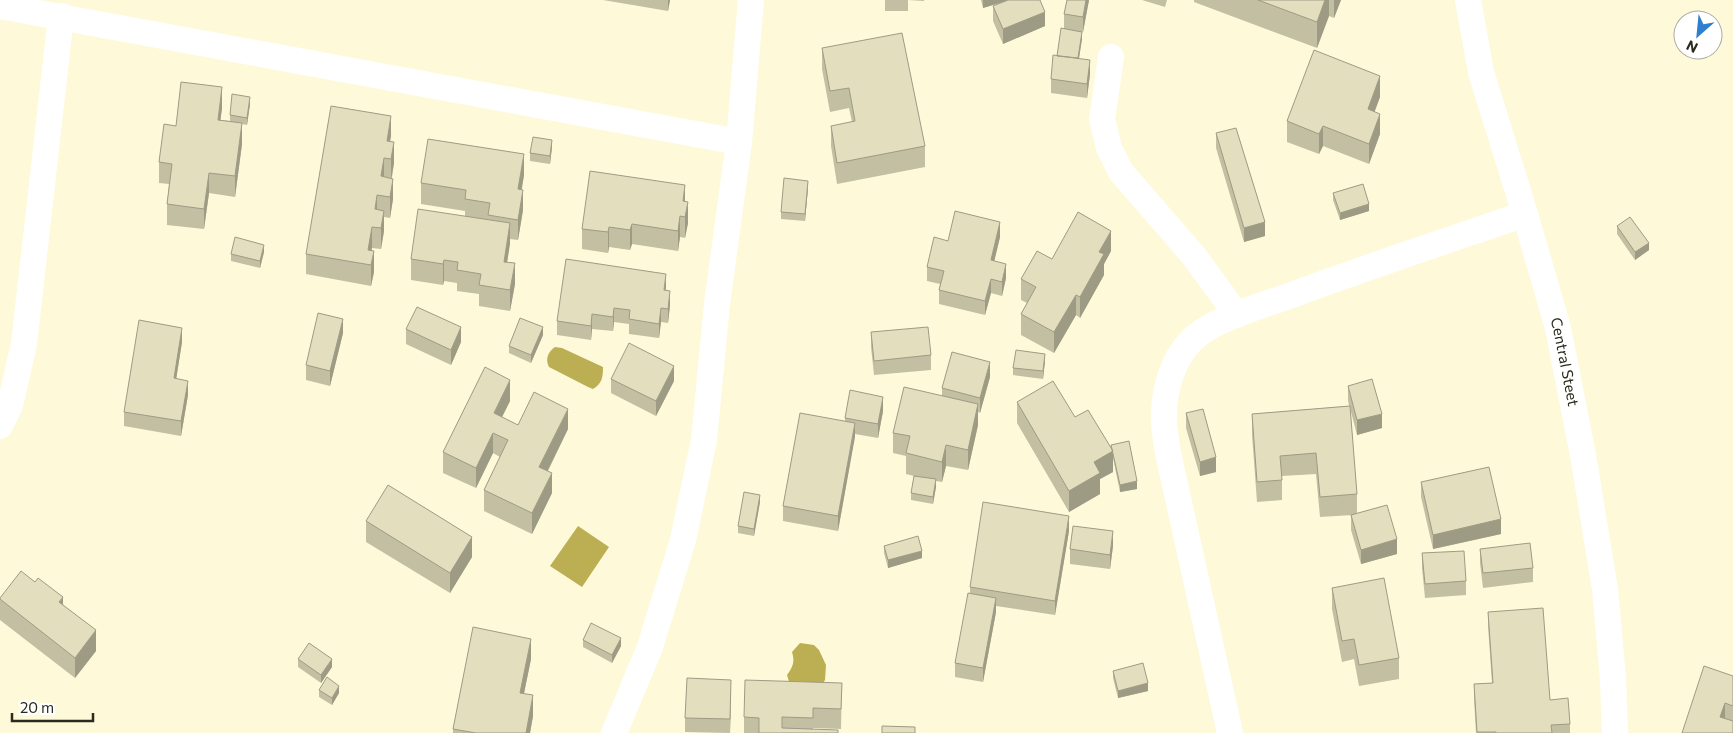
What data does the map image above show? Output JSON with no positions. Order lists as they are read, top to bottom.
{
  "streets": {
    "street": ["Central Steet"]
  },
  "scale_bar": "20 m",
  "north": "bottom left"
}
